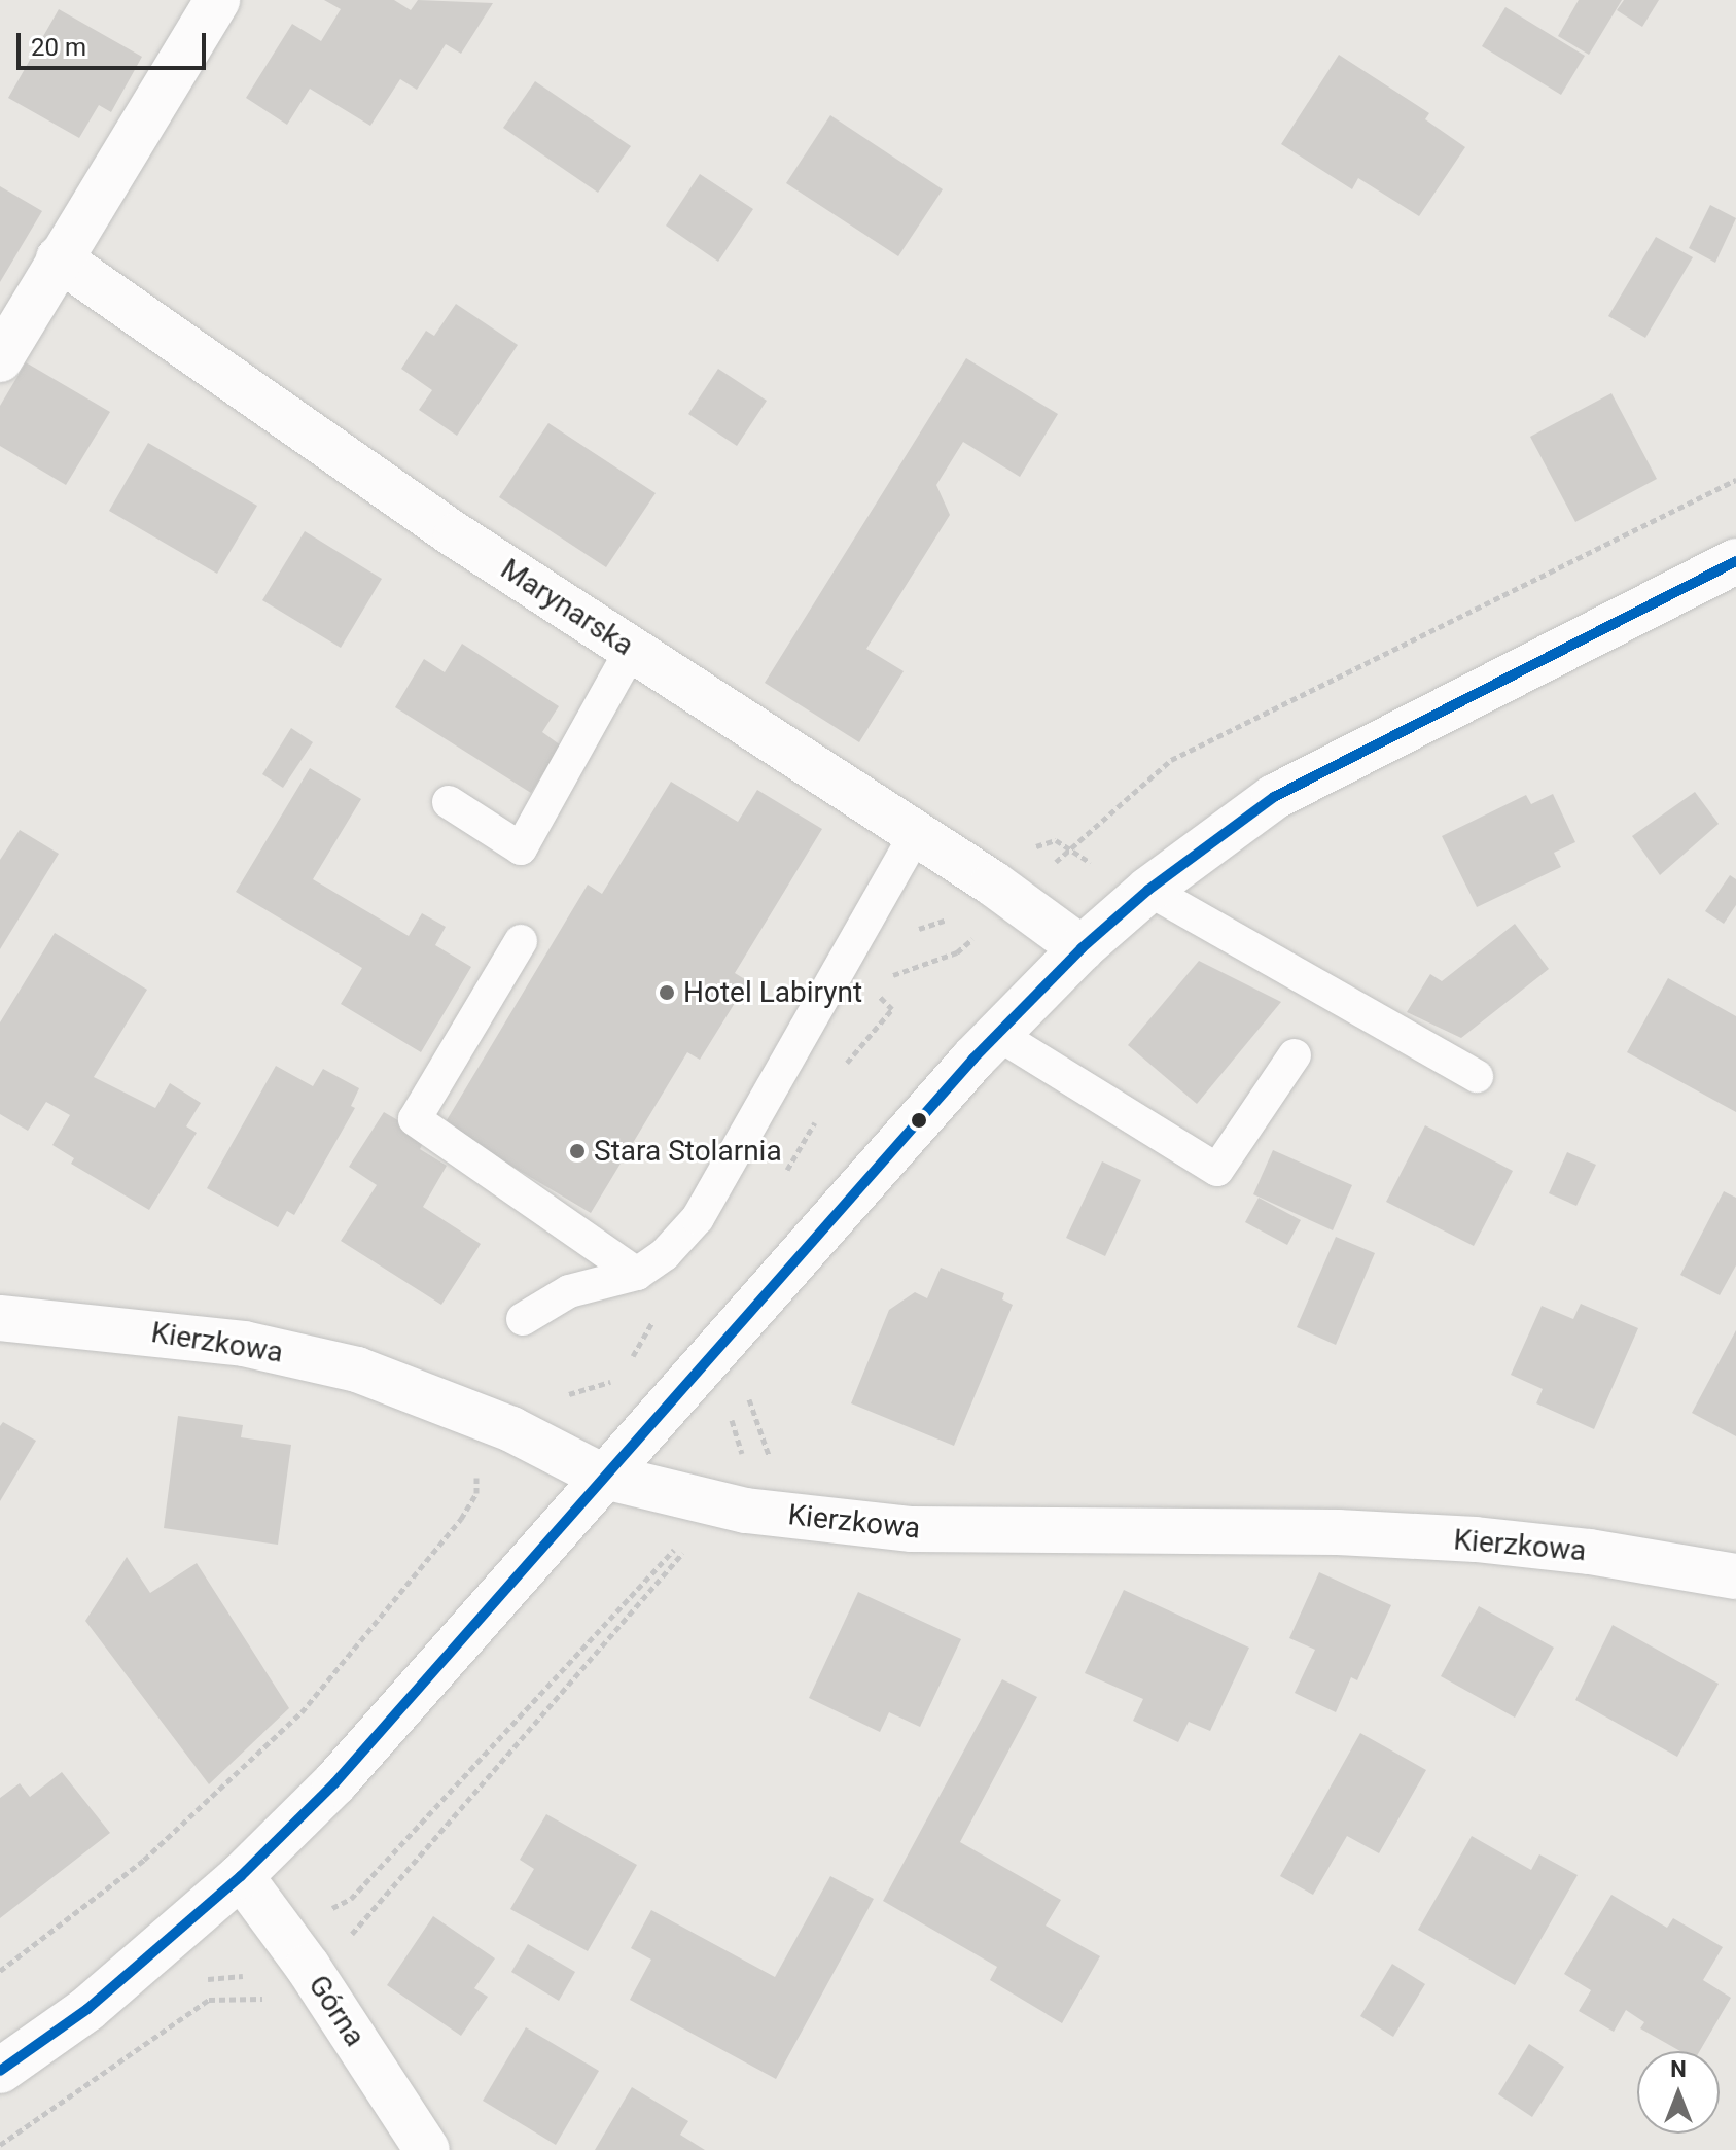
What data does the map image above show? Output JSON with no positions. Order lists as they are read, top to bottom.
{
  "streets": {
    "street": ["Marynarska", "Kierzkowa", "Górna"]
  },
  "places": ["Hotel Labirynt", "Stara Stolarnia"],
  "scale_bar": "20 m",
  "north": "top"
}
